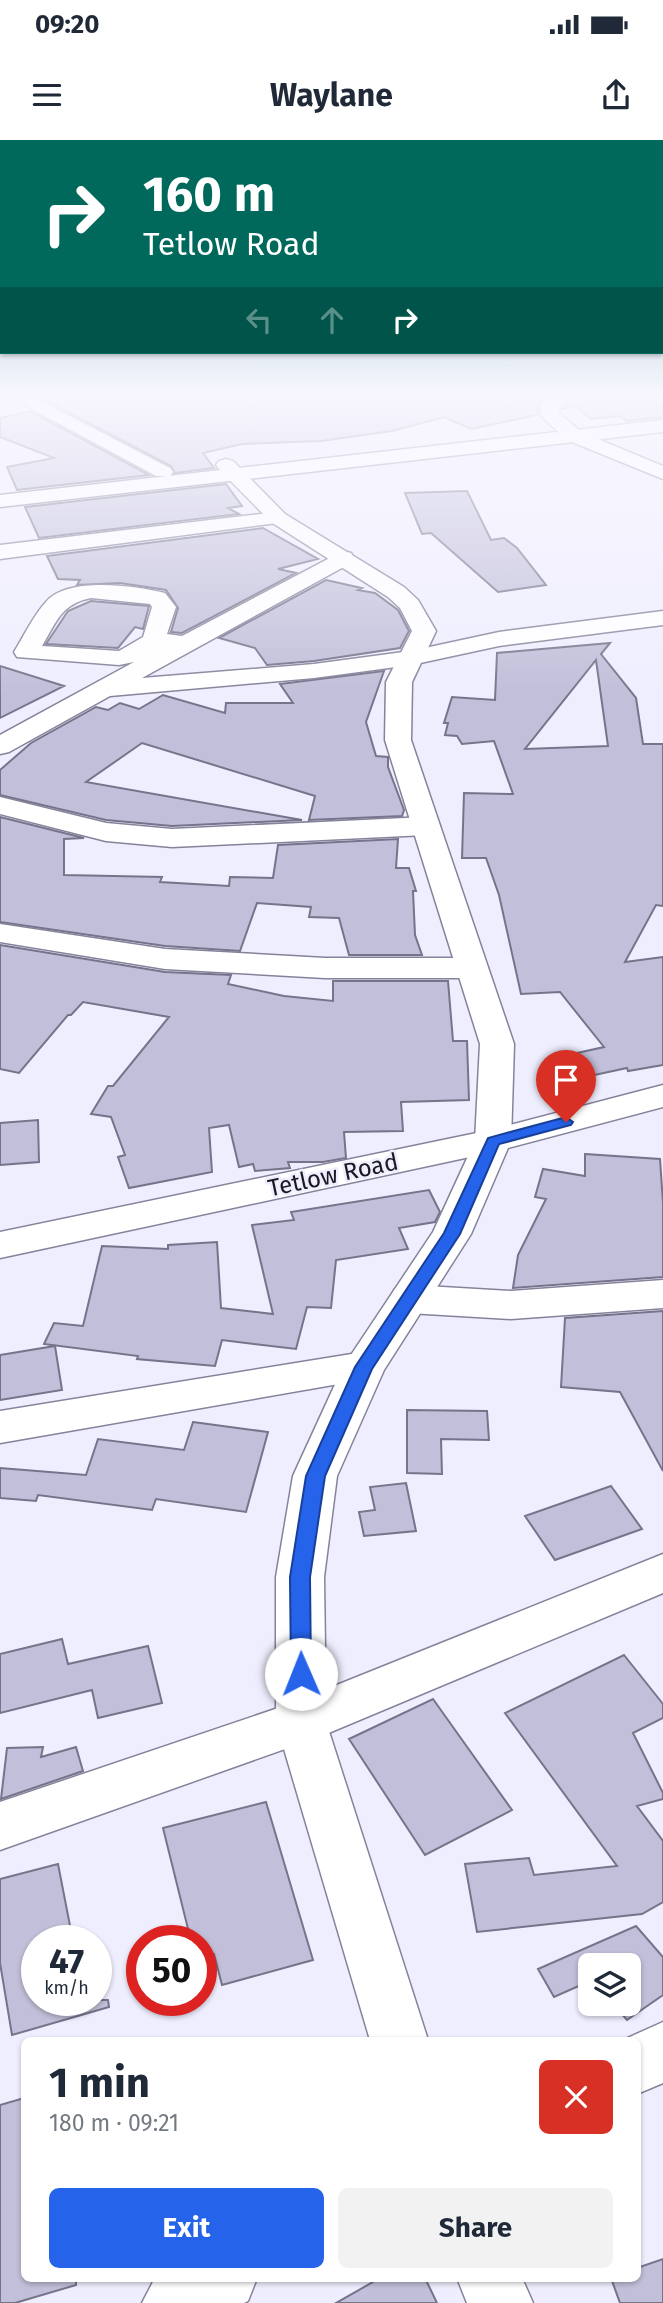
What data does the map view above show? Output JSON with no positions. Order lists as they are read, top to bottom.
{
  "streets": {
    "main road": ["Tetlow Road"]
  },
  "page": {
    "status": "09:20",
    "header": "Waylane",
    "turn": ["160 m", "Tetlow Road"],
    "speed": "47 km/h",
    "limit": "50",
    "heading": ["1 min", "180 m · 09:21"],
    "buttons": ["Exit", "Share"]
  }
}
